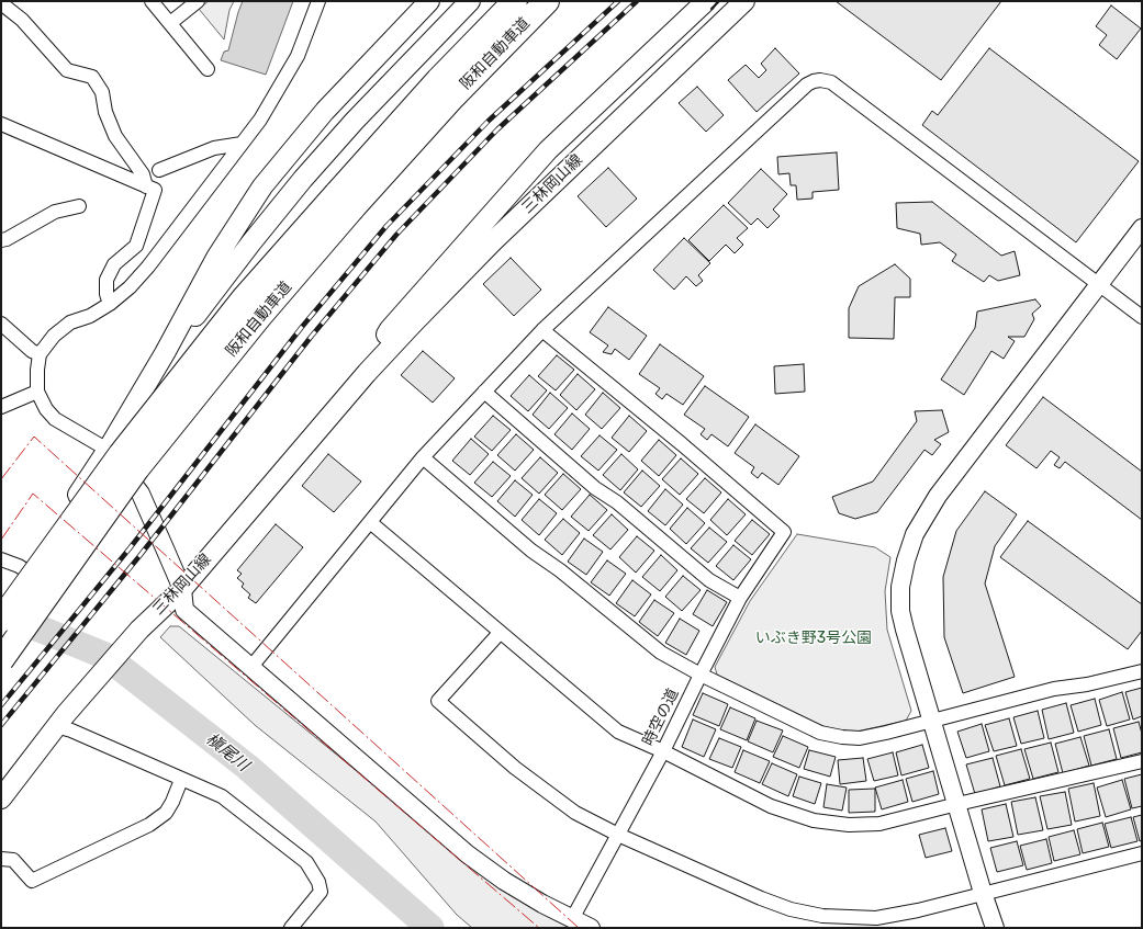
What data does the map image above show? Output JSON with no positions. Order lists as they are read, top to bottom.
{
  "streets": {
    "highway": ["阪和自動車道"],
    "main road": ["三林岡山線"],
    "street": ["時空の道"]
  },
  "water": ["槇尾川"],
  "parks": ["いぶき野3号公園"]
}
